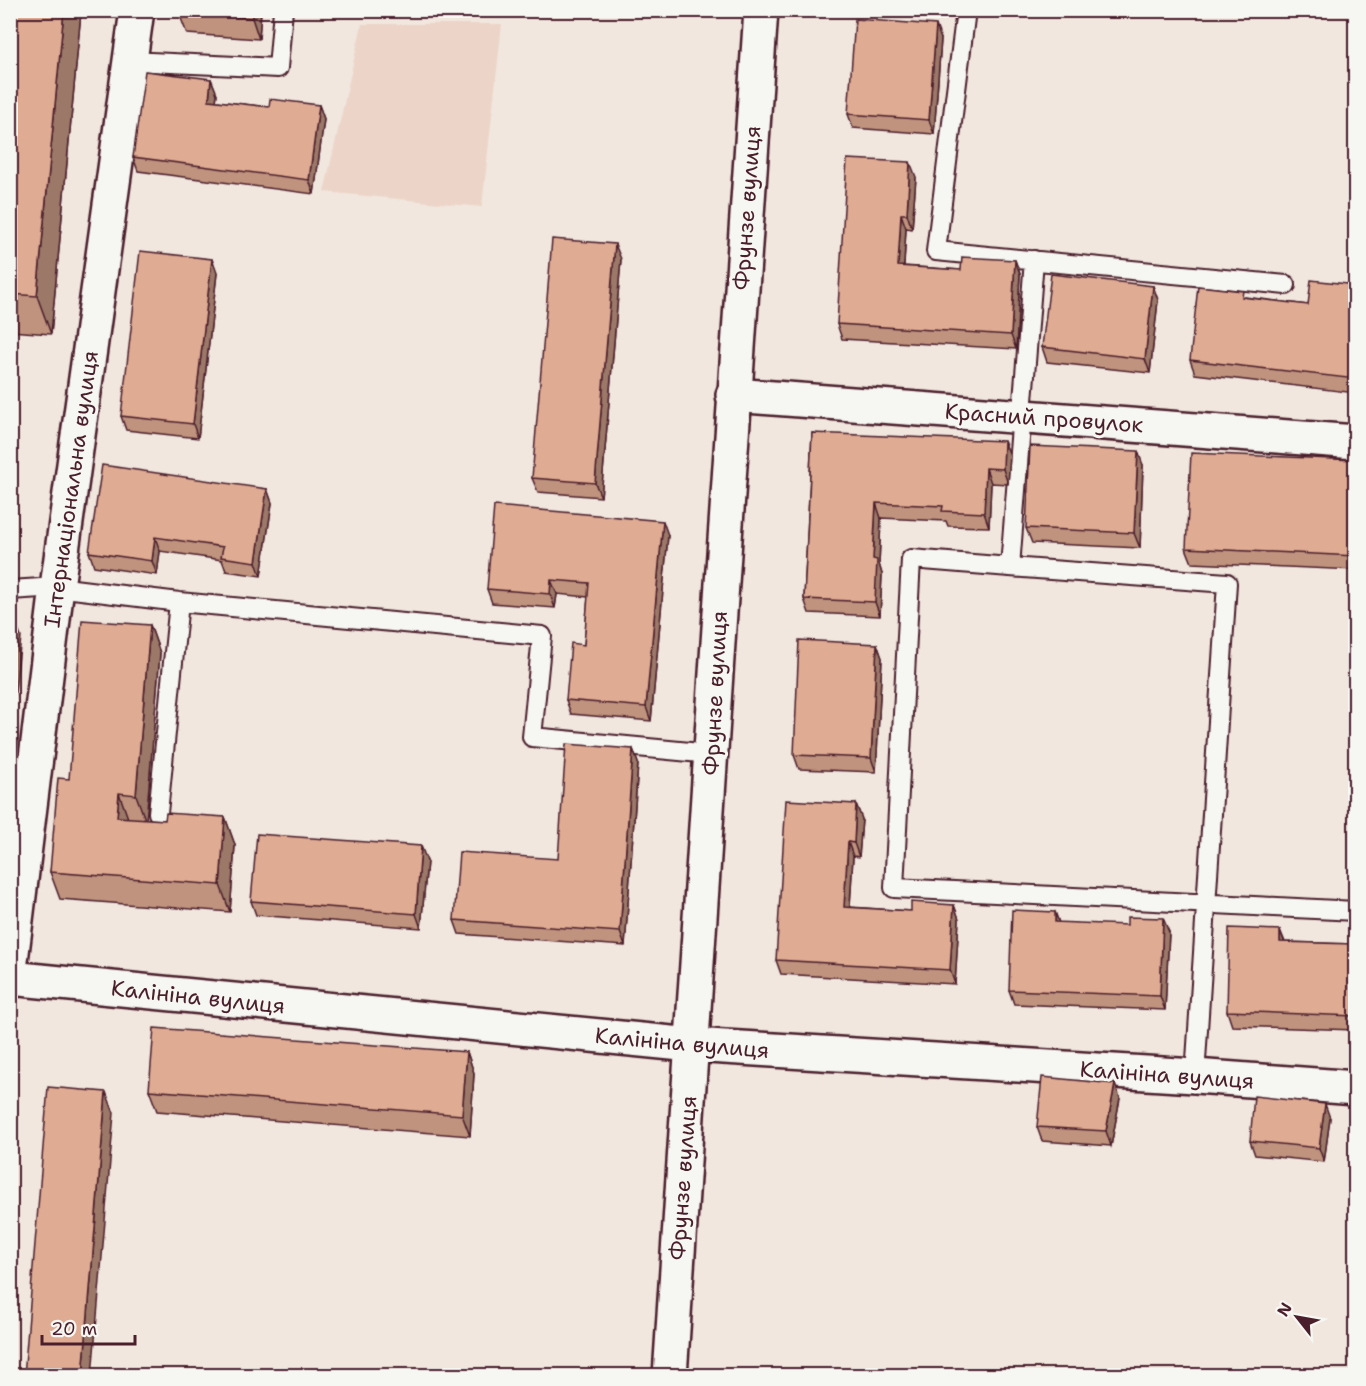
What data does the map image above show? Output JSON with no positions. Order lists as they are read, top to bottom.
{
  "streets": {
    "street": [
      "Фрунзе вулиця",
      "Красний провулок",
      "Інтернаціональна вулиця",
      "Калініна вулиця"
    ]
  },
  "crossings": [
    ["Фрунзе вулиця", "Красний провулок"],
    ["Фрунзе вулиця", "Калініна вулиця"]
  ],
  "scale_bar": "20 m",
  "north": "top left"
}
